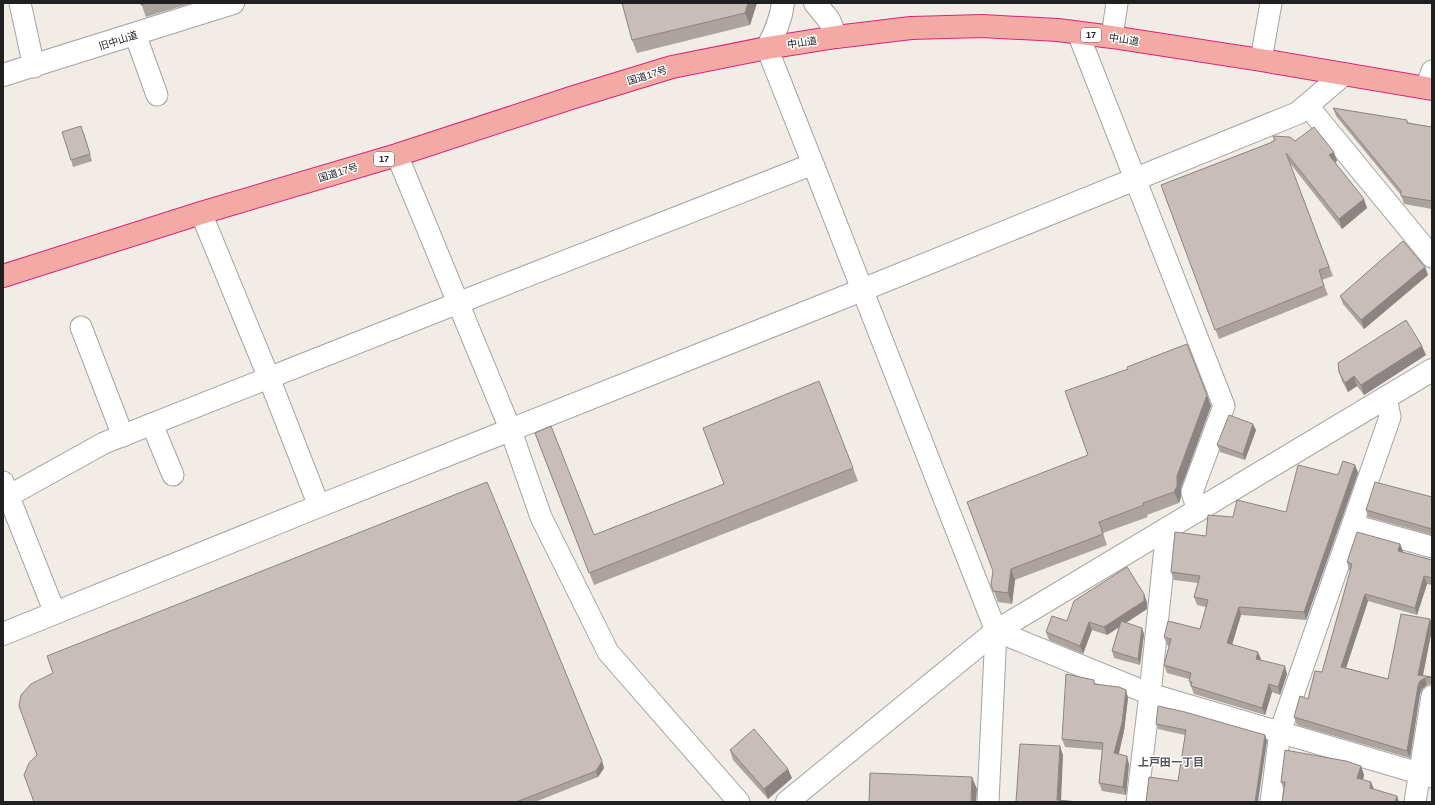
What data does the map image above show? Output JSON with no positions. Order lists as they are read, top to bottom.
{
  "streets": {
    "highway": ["17", "中山道", "国道17号"],
    "street": ["旧中山道"]
  },
  "crossings": [
    ["中山道", "国道17号"]
  ],
  "districts": ["上戸田一丁目"]
}
